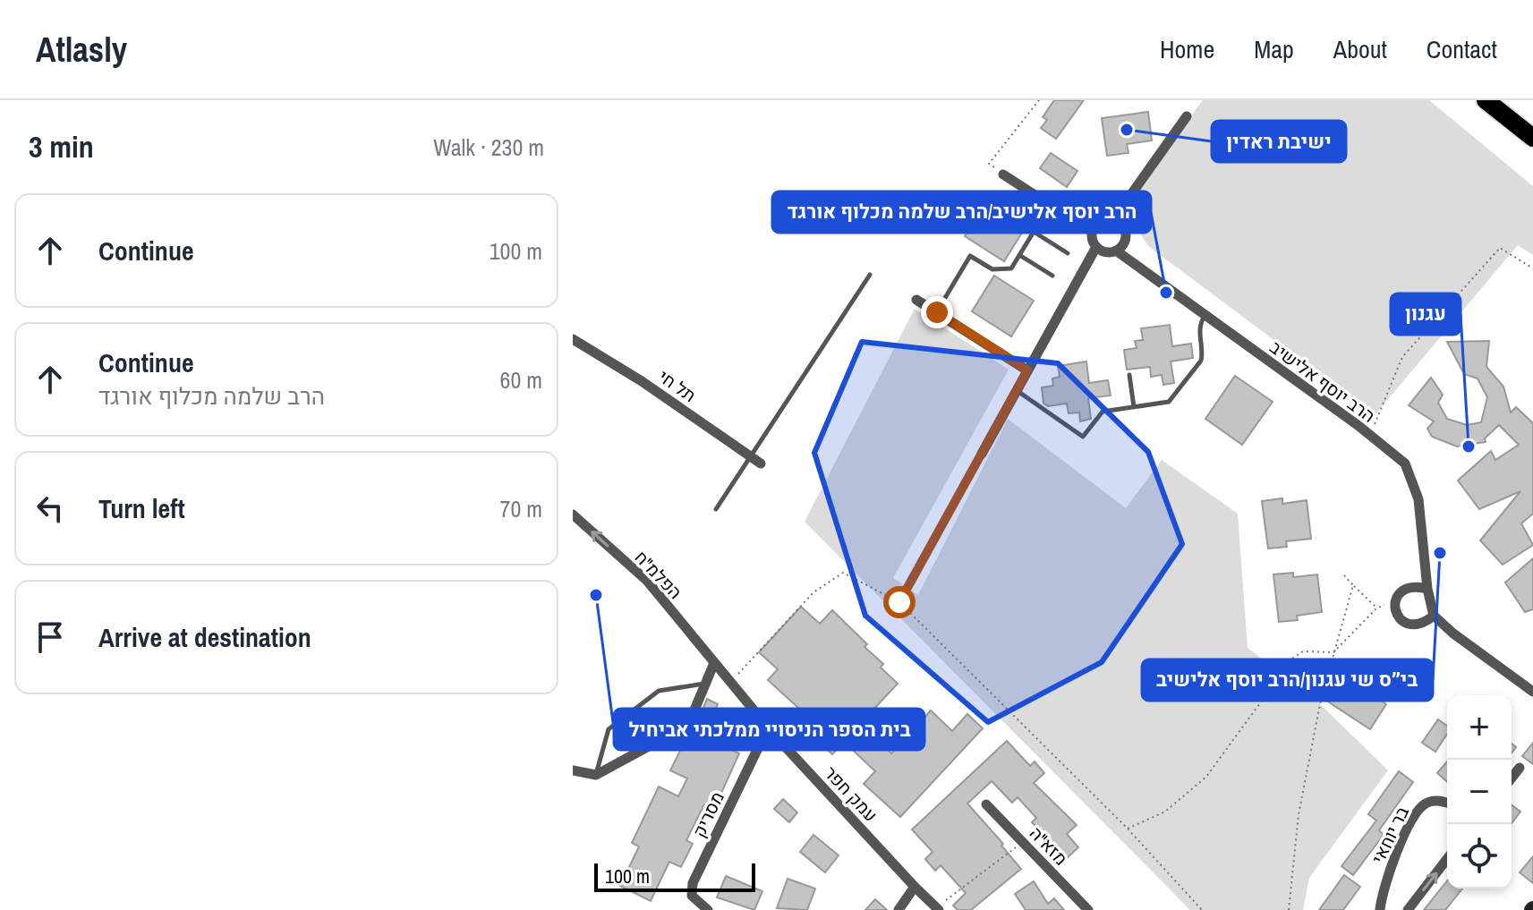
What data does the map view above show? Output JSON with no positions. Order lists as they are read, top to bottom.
{
  "streets": {
    "street": [
      "הרב יוסף אלישיב",
      "תל חי",
      "הפלמ\"ח",
      "עמק חפר",
      "מסריק",
      "בר יוחאי",
      "מזא\"ה"
    ]
  },
  "crossings": [
    ["הפלמ\"ח", "עמק חפר"],
    ["עמק חפר", "מסריק"]
  ],
  "one_way": ["הפלמ\"ח"],
  "places": [
    "ישיבת ראדין",
    "הרב יוסף אלישיב/הרב שלמה מכלוף אורגד",
    "עגנון",
    "בי״ס שי עגנון/הרב יוסף אלישיב",
    "בית הספר הניסויי ממלכתי אביחיל"
  ],
  "scale_bar": "100 m",
  "page": {
    "header": "Atlasly",
    "nav": [
      "Home",
      "Map",
      "About",
      "Contact"
    ],
    "heading": ["3 min", "Walk · 230 m"],
    "list": [
      ["Continue", "100 m"],
      ["Continue", "הרב שלמה מכלוף אורגד", "60 m"],
      ["Turn left", "70 m"],
      "Arrive at destination"
    ],
    "map_buttons": ["+", "−"],
    "scale": "100 m"
  }
}
